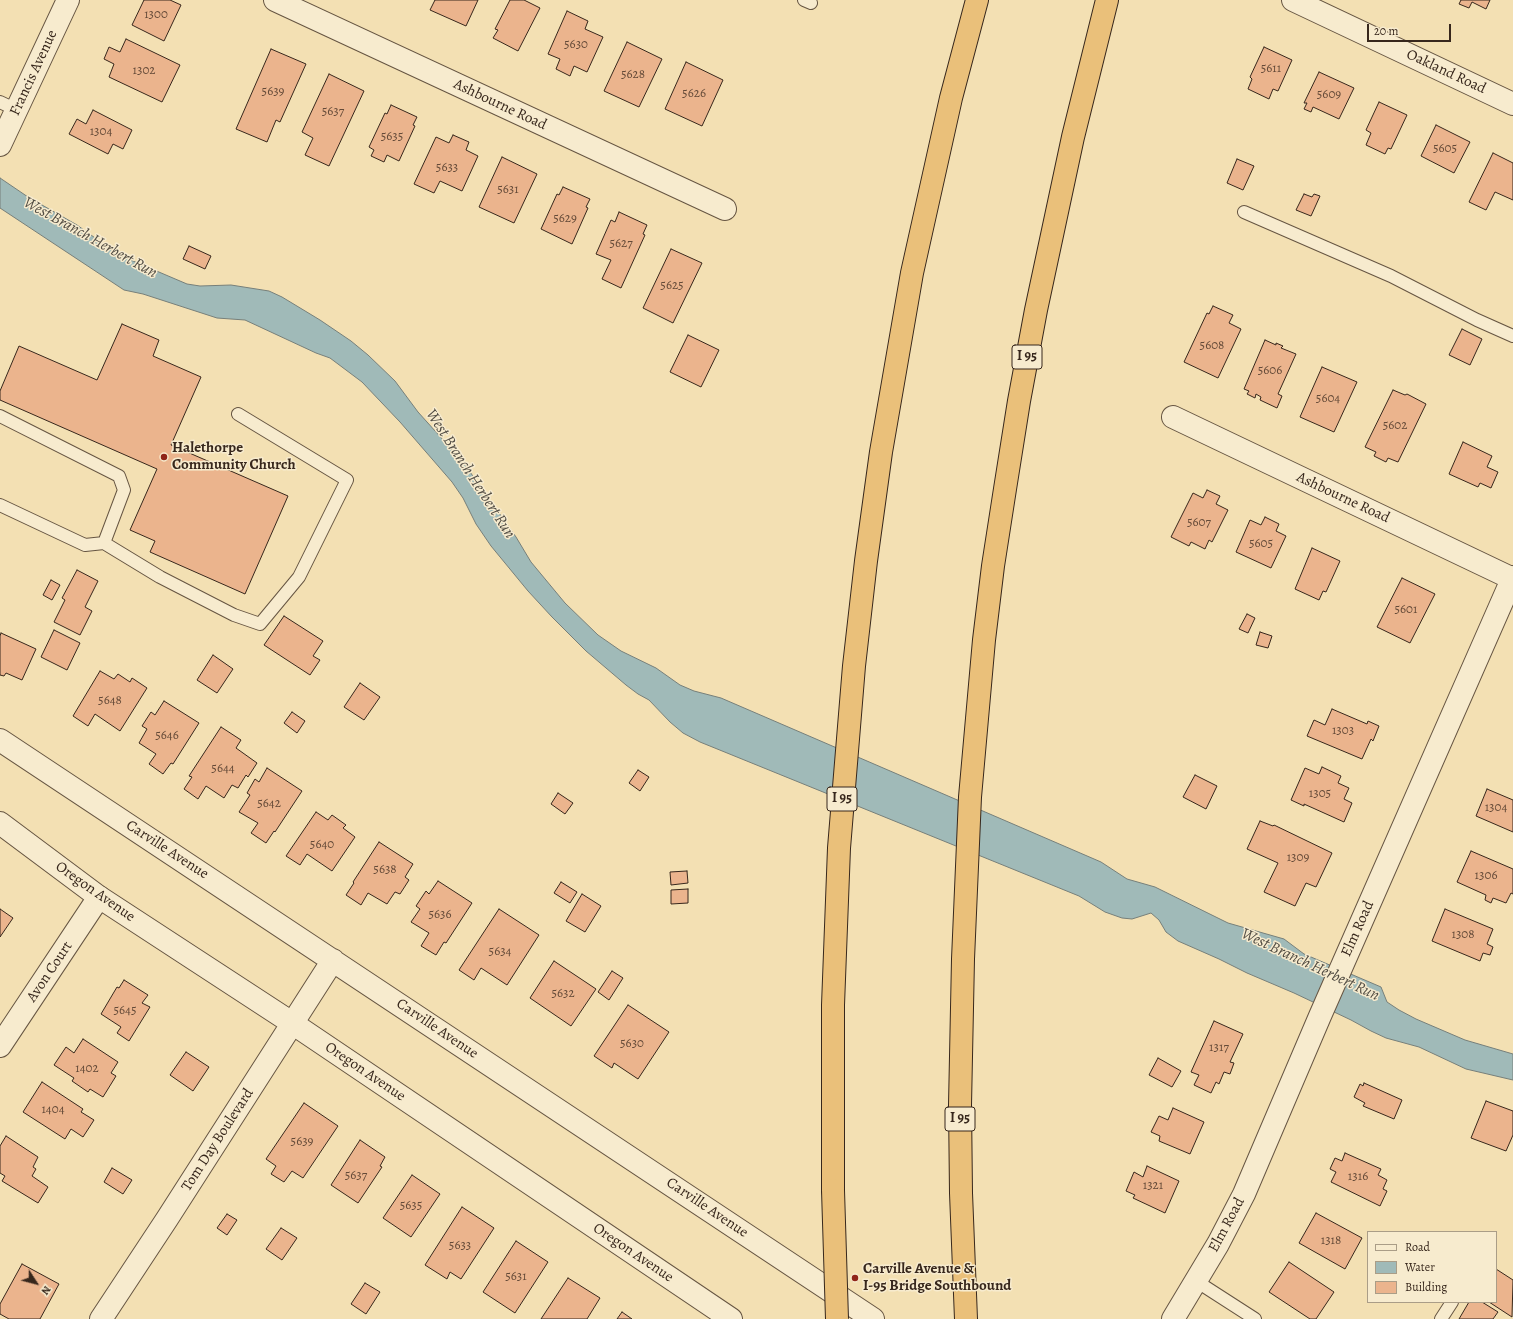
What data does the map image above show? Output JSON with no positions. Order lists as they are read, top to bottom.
{
  "streets": {
    "highway": ["I 95"],
    "street": [
      "Oakland Road",
      "Francis Avenue",
      "Ashbourne Road",
      "Carville Avenue",
      "Oregon Avenue",
      "Elm Road",
      "Avon Court",
      "Tom Day Boulevard"
    ]
  },
  "crossings": [
    ["Ashbourne Road", "Elm Road"],
    ["Carville Avenue", "Tom Day Boulevard"],
    ["Oregon Avenue", "Avon Court"],
    ["Oregon Avenue", "Tom Day Boulevard"]
  ],
  "water": ["West Branch Herbert Run"],
  "places": ["Halethorpe Community Church", "Carville Avenue & I-95 Bridge Southbound"],
  "house_numbers": [
    "1300",
    "5630",
    "5611",
    "1302",
    "5628",
    "5639",
    "5626",
    "5609",
    "5637",
    "1304",
    "5635",
    "5605",
    "5633",
    "5631",
    "5629",
    "5627",
    "5625",
    "5608",
    "5606",
    "5604",
    "5602",
    "5607",
    "5605",
    "5601",
    "5648",
    "1303",
    "5646",
    "5644",
    "1305",
    "5642",
    "1304",
    "5640",
    "1309",
    "5638",
    "1306",
    "5636",
    "1308",
    "5634",
    "5632",
    "5645",
    "5630",
    "1317",
    "1402",
    "1404",
    "5639",
    "5637",
    "1316",
    "1321",
    "5635",
    "1318",
    "5633",
    "5631"
  ],
  "legend": ["Road", "Water", "Building"],
  "scale_bar": "20 m",
  "north": "bottom right"
}
